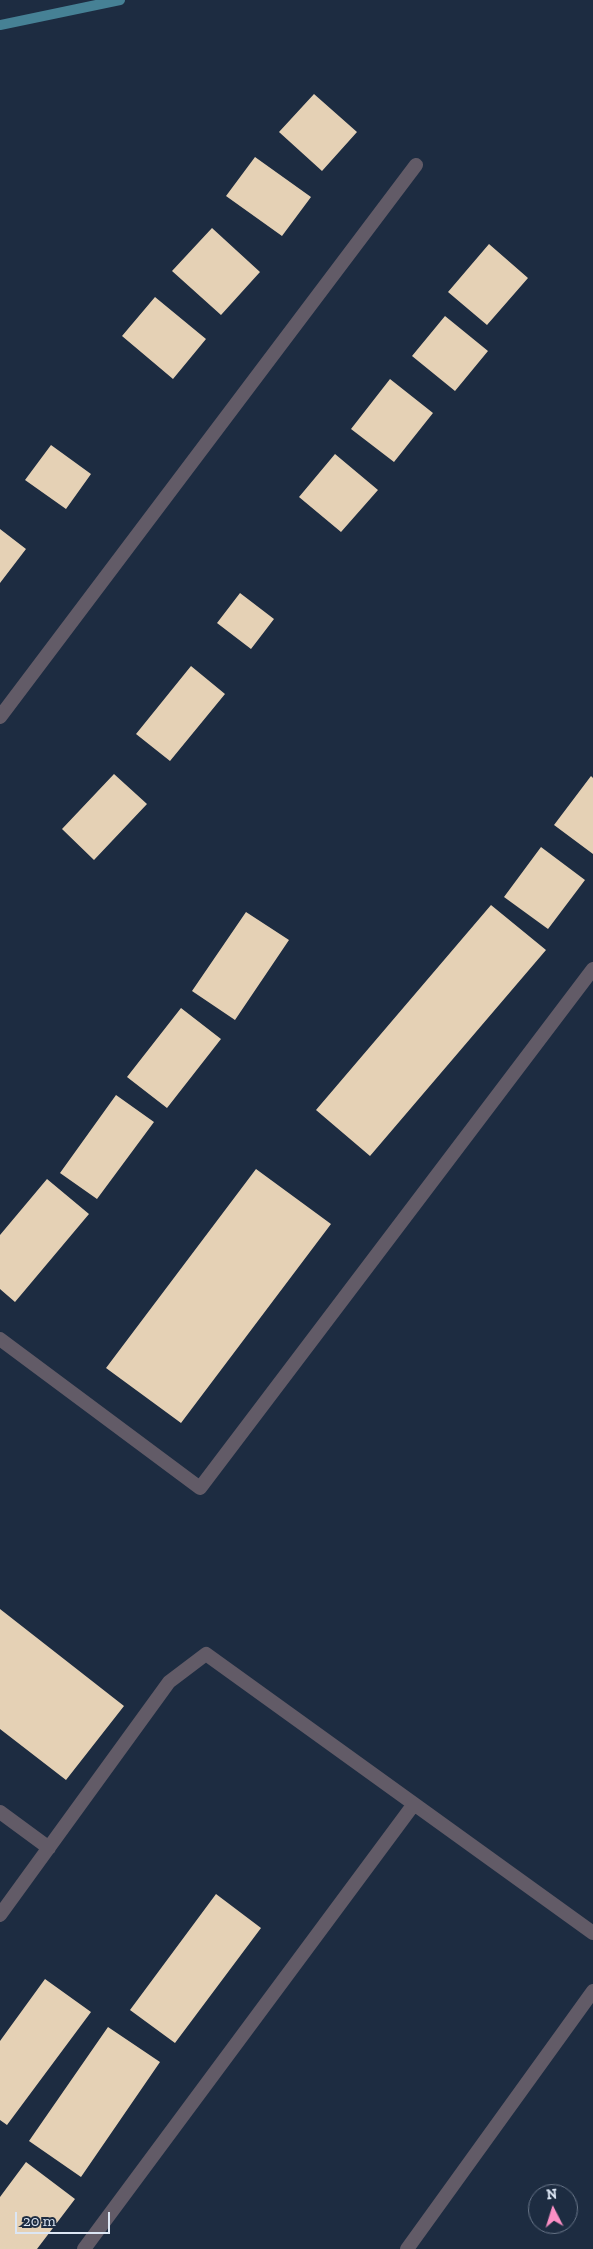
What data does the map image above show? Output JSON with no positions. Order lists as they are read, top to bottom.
{
  "scale_bar": "20 m",
  "north": "top"
}
